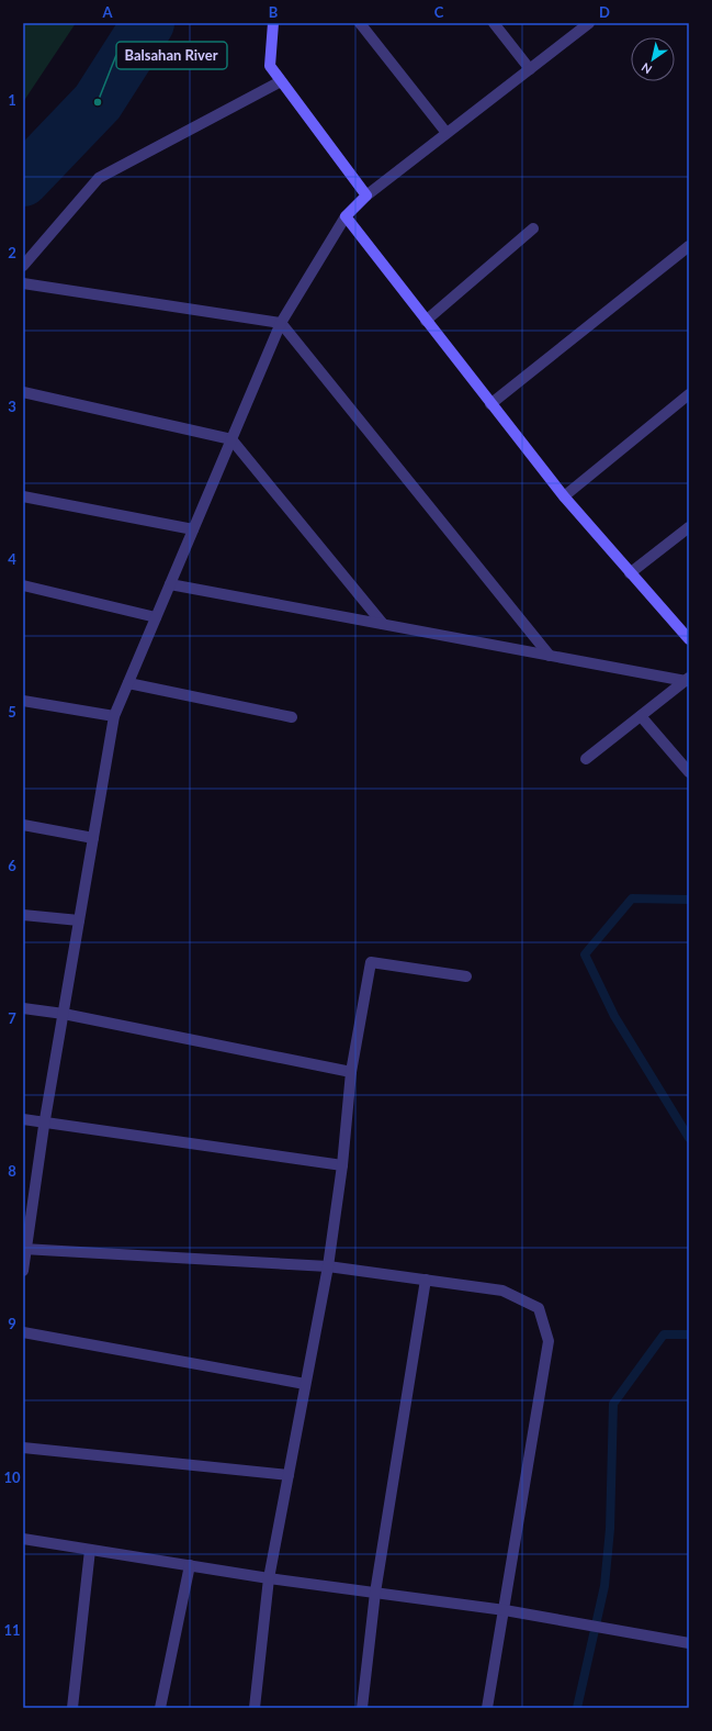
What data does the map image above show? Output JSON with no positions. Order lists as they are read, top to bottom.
{
  "places": ["Balsahan River"],
  "north": "bottom left",
  "grid": {
    "columns": [
      "A",
      "B",
      "C",
      "D"
    ],
    "rows": [
      "1",
      "2",
      "3",
      "4",
      "5",
      "6",
      "7",
      "8",
      "9",
      "10",
      "11"
    ]
  }
}
